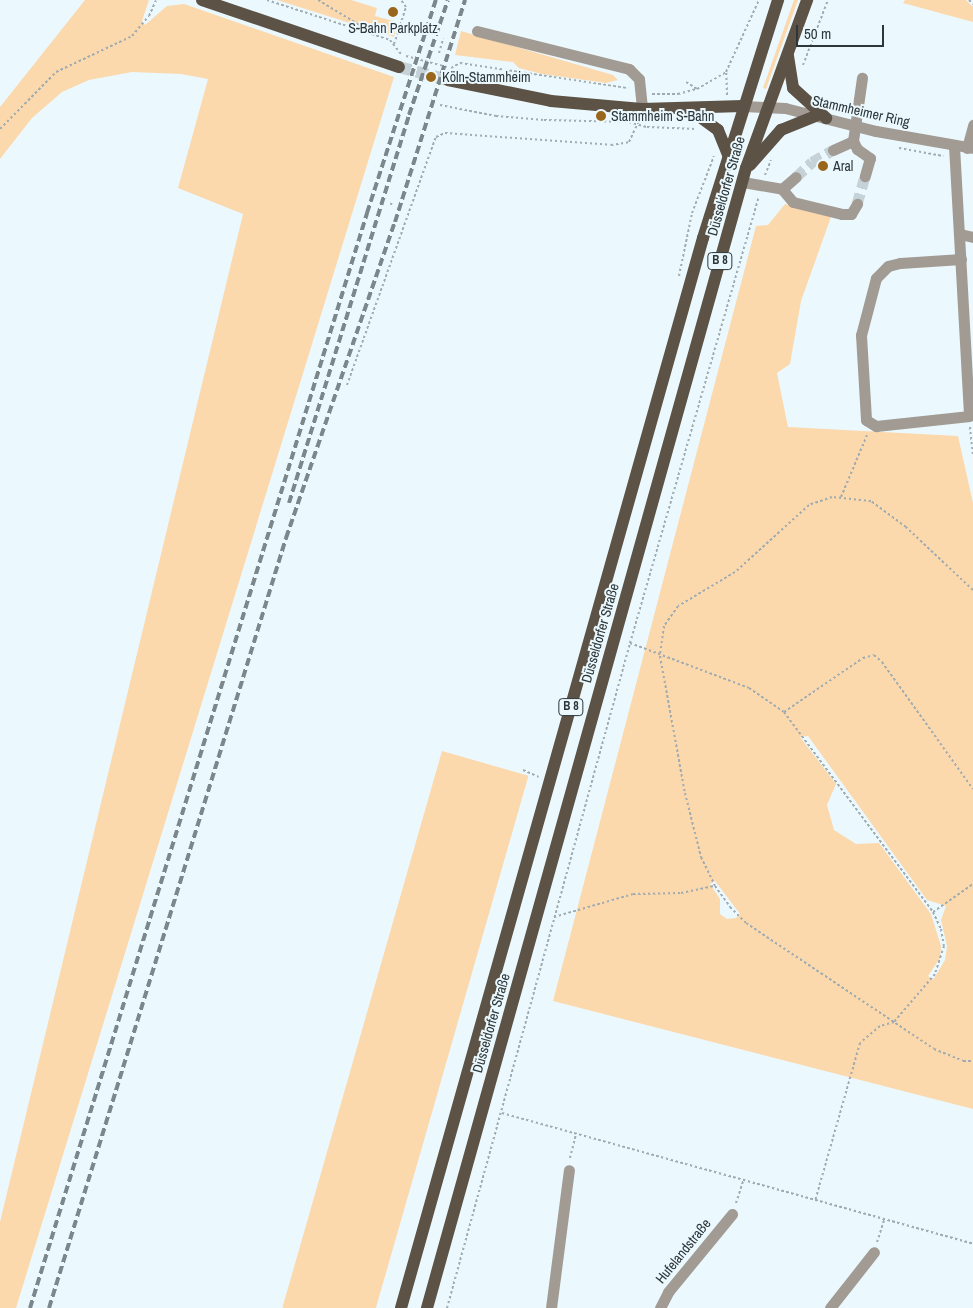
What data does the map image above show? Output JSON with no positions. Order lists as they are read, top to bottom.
{
  "streets": {
    "main road": ["Düsseldorfer Straße", "B 8"],
    "street": ["Stammheimer Ring", "Hufelandstraße"]
  },
  "crossings": [
    ["Stammheimer Ring", "Düsseldorfer Straße"]
  ],
  "places": [
    "S-Bahn Parkplatz",
    "Köln-Stammheim",
    "Stammheim S-Bahn",
    "Aral"
  ],
  "scale_bar": "50 m"
}
